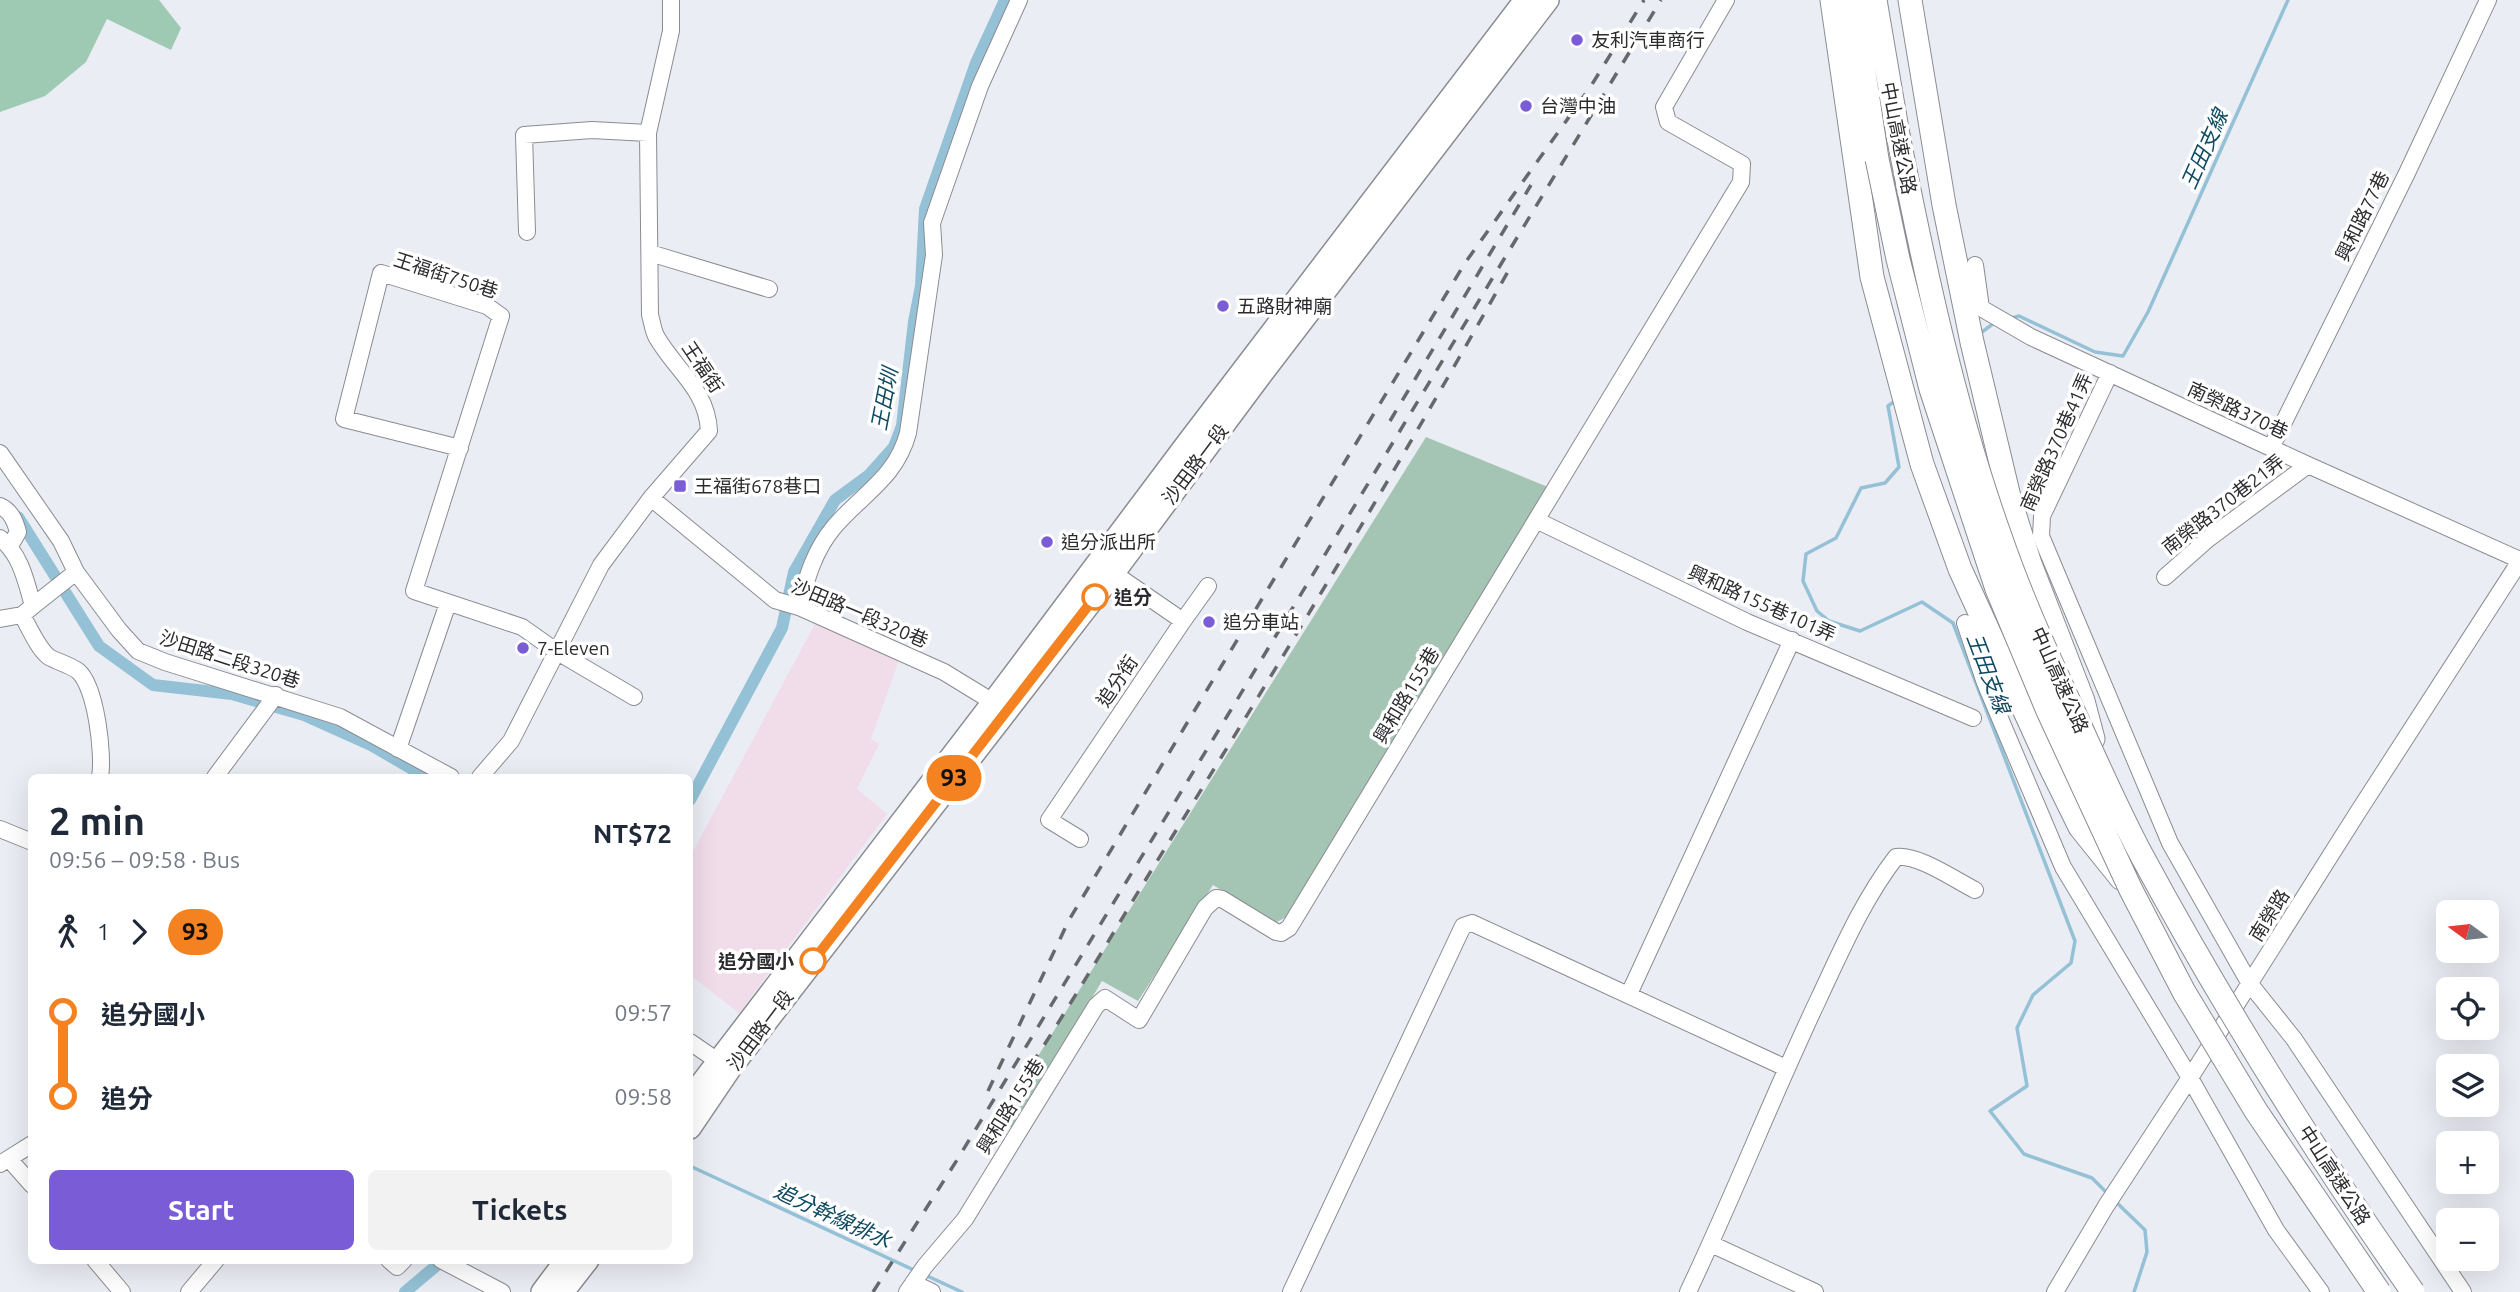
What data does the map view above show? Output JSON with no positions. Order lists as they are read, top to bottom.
{
  "streets": {
    "highway": ["中山高速公路"],
    "main road": ["沙田路一段"],
    "street": [
      "興和路77巷",
      "王福街750巷",
      "王福街",
      "南榮路370巷",
      "南榮路370巷41弄",
      "南榮路370巷21弄",
      "興和路155巷101弄",
      "沙田路一段320巷",
      "沙田路二段320巷",
      "追分街",
      "興和路155巷",
      "南榮路"
    ]
  },
  "crossings": [
    ["興和路77巷", "南榮路370巷"],
    ["王福街750巷", "王福街"],
    ["王福街", "沙田路一段320巷"],
    ["南榮路370巷", "南榮路370巷41弄"],
    ["南榮路370巷", "南榮路370巷21弄"],
    ["南榮路370巷", "南榮路"],
    ["南榮路370巷41弄", "南榮路"],
    ["沙田路一段", "沙田路一段320巷"],
    ["興和路155巷101弄", "興和路155巷"]
  ],
  "water": ["王田支線", "王田圳", "追分幹線排水"],
  "places": {
    "other": [
      "友利汽車商行",
      "台灣中油",
      "五路財神廟",
      "追分派出所",
      "追分",
      "追分車站",
      "7-Eleven",
      "追分國小"
    ],
    "transit": ["王福街678巷口"]
  },
  "lines": ["bus line 93"],
  "north": "left",
  "page": {
    "on_map": "93",
    "heading": ["2 min", "09:56 – 09:58 · Bus", "NT$72"],
    "legs": ["1", "93"],
    "map_buttons": ["+", "−"],
    "list": [
      {
        "name": "追分國小",
        "value": "09:57"
      },
      {
        "name": "追分",
        "value": "09:58"
      }
    ],
    "buttons": ["Start", "Tickets"]
  }
}
